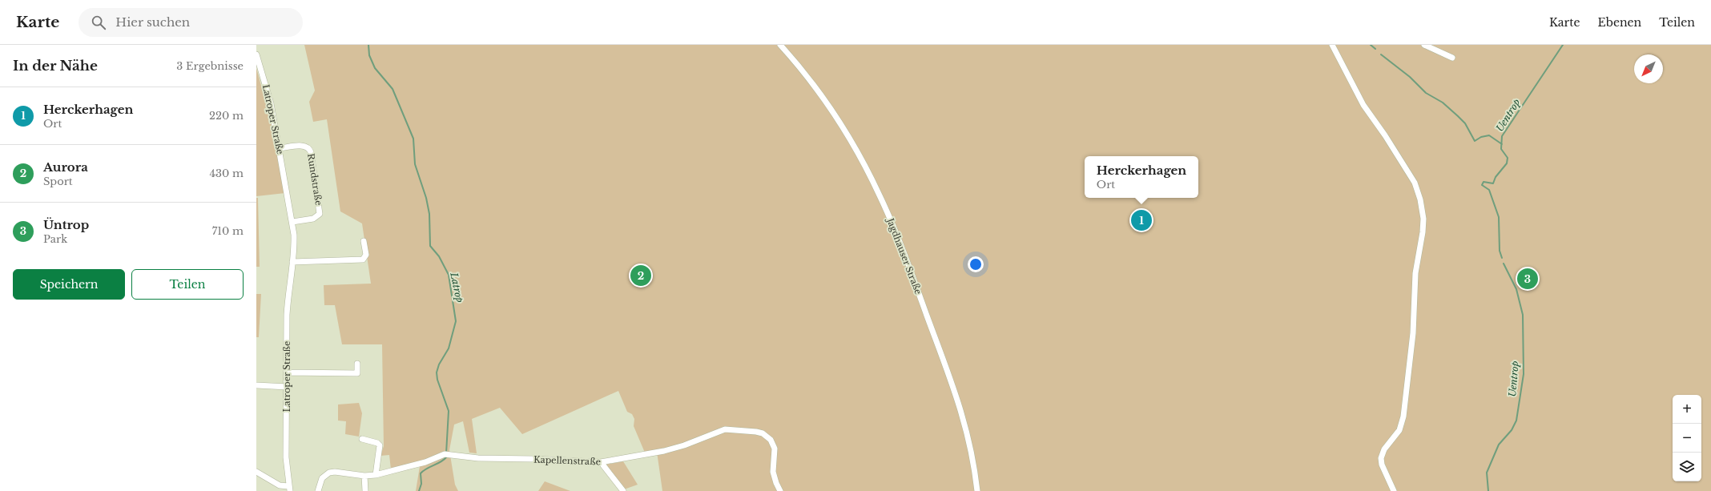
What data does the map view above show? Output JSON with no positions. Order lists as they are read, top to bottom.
{
  "streets": {
    "street": [
      "Latroper Straße",
      "Rundstraße",
      "Jagdhauser Straße",
      "Kapellenstraße"
    ]
  },
  "crossings": [
    ["Latroper Straße", "Rundstraße"]
  ],
  "water": ["Uentrop", "Latrop"],
  "north": "bottom left",
  "page": {
    "header": "Karte",
    "search": "Hier suchen",
    "nav": ["Karte", "Ebenen", "Teilen"],
    "heading": ["In der Nähe", "3 Ergebnisse"],
    "list": [
      {
        "mark": "1",
        "name": "Herckerhagen",
        "note": "Ort",
        "value": "220 m"
      },
      {
        "mark": "2",
        "name": "Aurora",
        "note": "Sport",
        "value": "430 m"
      },
      {
        "mark": "3",
        "name": "Üntrop",
        "note": "Park",
        "value": "710 m"
      }
    ],
    "popup": ["Herckerhagen", "Ort"],
    "pins": ["1", "2", "3"],
    "buttons": ["Speichern", "Teilen"],
    "map_buttons": ["+", "−"]
  }
}
